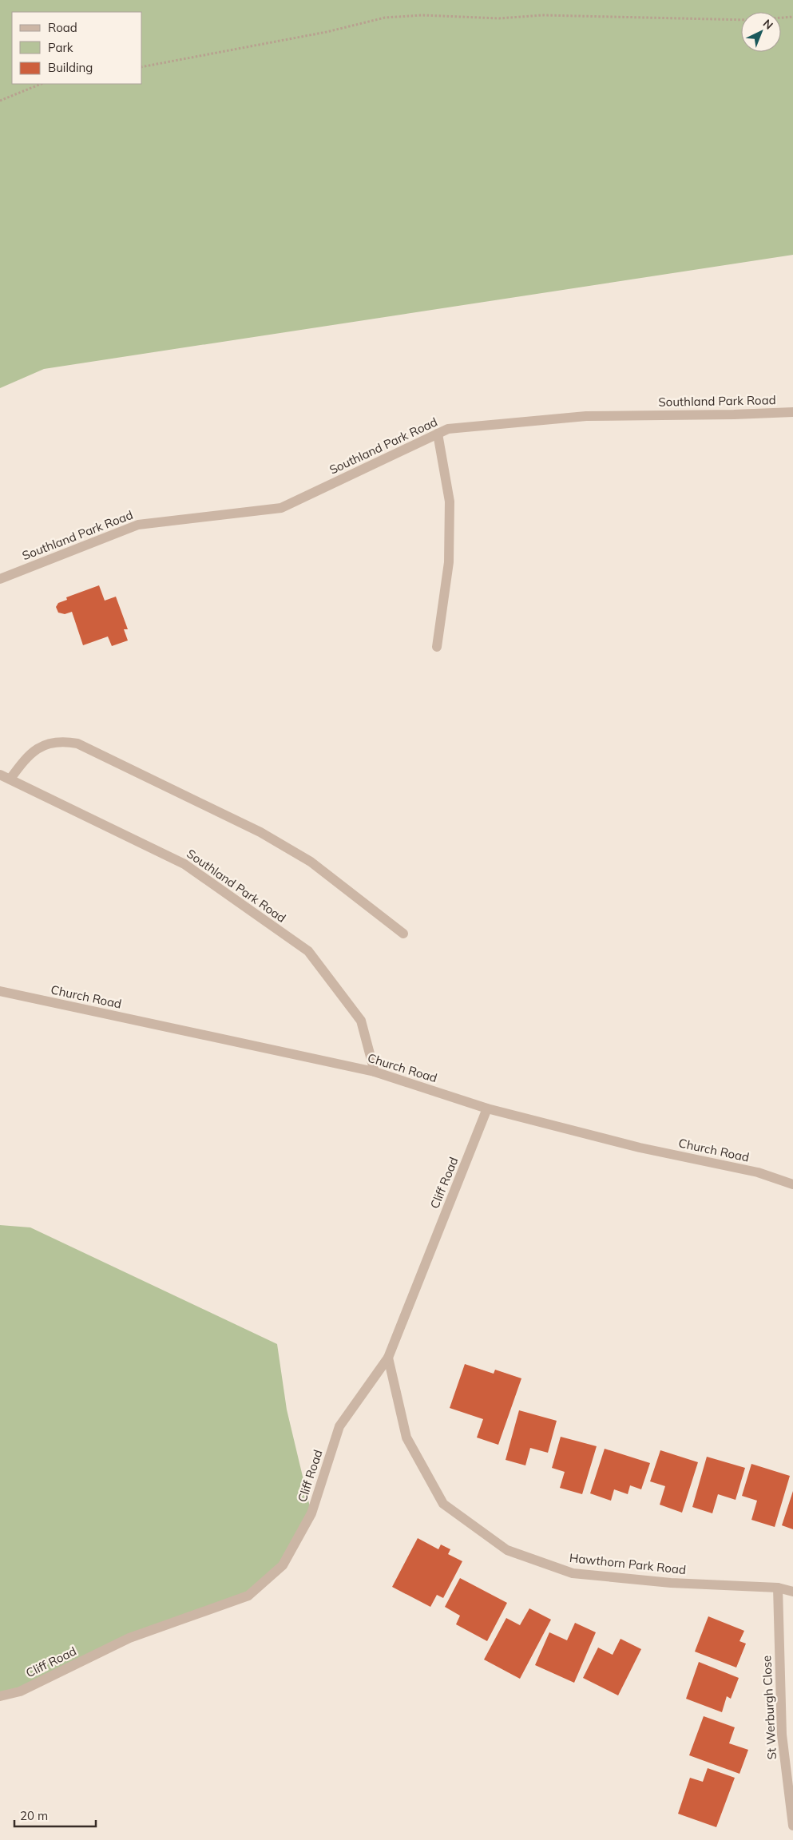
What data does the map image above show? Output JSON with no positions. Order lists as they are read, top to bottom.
{
  "streets": {
    "street": [
      "Southland Park Road",
      "Church Road",
      "Cliff Road",
      "Hawthorn Park Road",
      "St Werburgh Close"
    ]
  },
  "crossings": [
    ["Southland Park Road", "Church Road"],
    ["Church Road", "Cliff Road"],
    ["Cliff Road", "Hawthorn Park Road"],
    ["Hawthorn Park Road", "St Werburgh Close"]
  ],
  "legend": ["Road", "Park", "Building"],
  "scale_bar": "20 m",
  "north": "top right"
}
